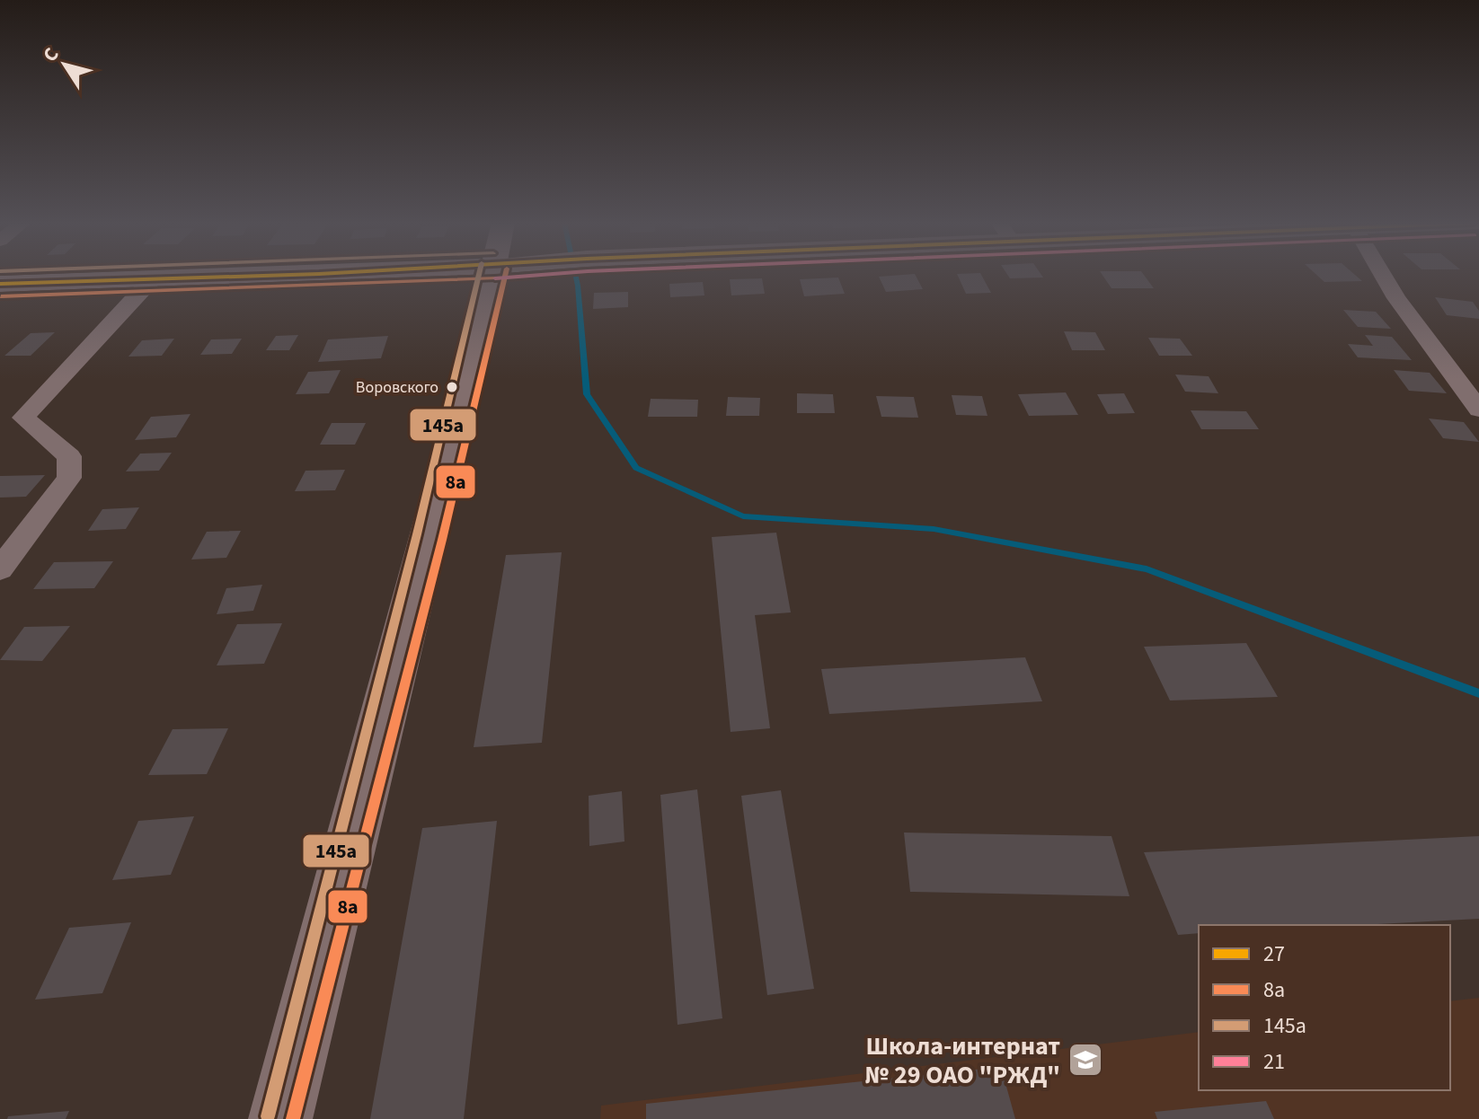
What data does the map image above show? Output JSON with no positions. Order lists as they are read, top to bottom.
{
  "places": {
    "other": ["Воровского"],
    "school or university": ["Школа-интернат № 29 ОАО \"РЖД\""]
  },
  "lines": [
    "transit line 27",
    "transit line 8а",
    "transit line 145а",
    "transit line 21"
  ],
  "legend": [
    "27",
    "8а",
    "145а",
    "21"
  ],
  "north": "top left"
}
